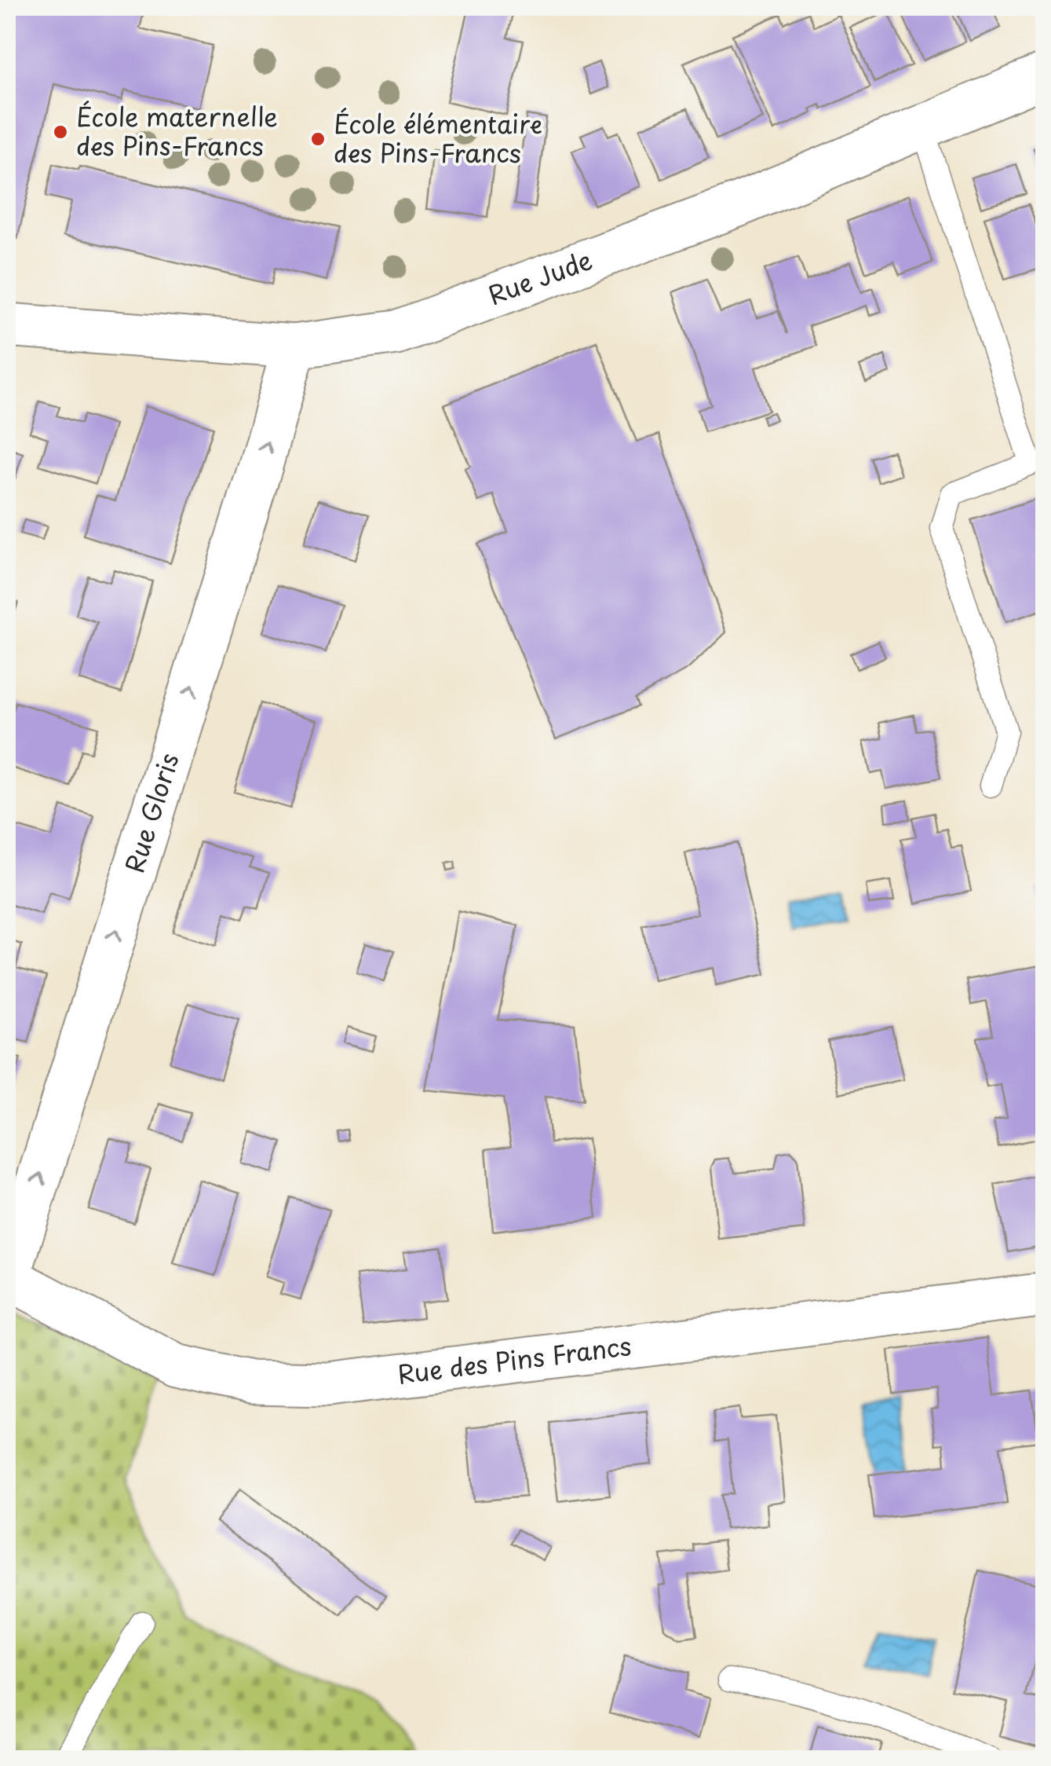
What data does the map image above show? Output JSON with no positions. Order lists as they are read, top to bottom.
{
  "streets": {
    "street": ["Rue Jude", "Rue Gloris", "Rue des Pins Francs"]
  },
  "crossings": [
    ["Rue Jude", "Rue Gloris"],
    ["Rue Gloris", "Rue des Pins Francs"]
  ],
  "one_way": ["Rue Gloris"],
  "places": ["École maternelle des Pins-Francs", "École élémentaire des Pins-Francs"]
}
